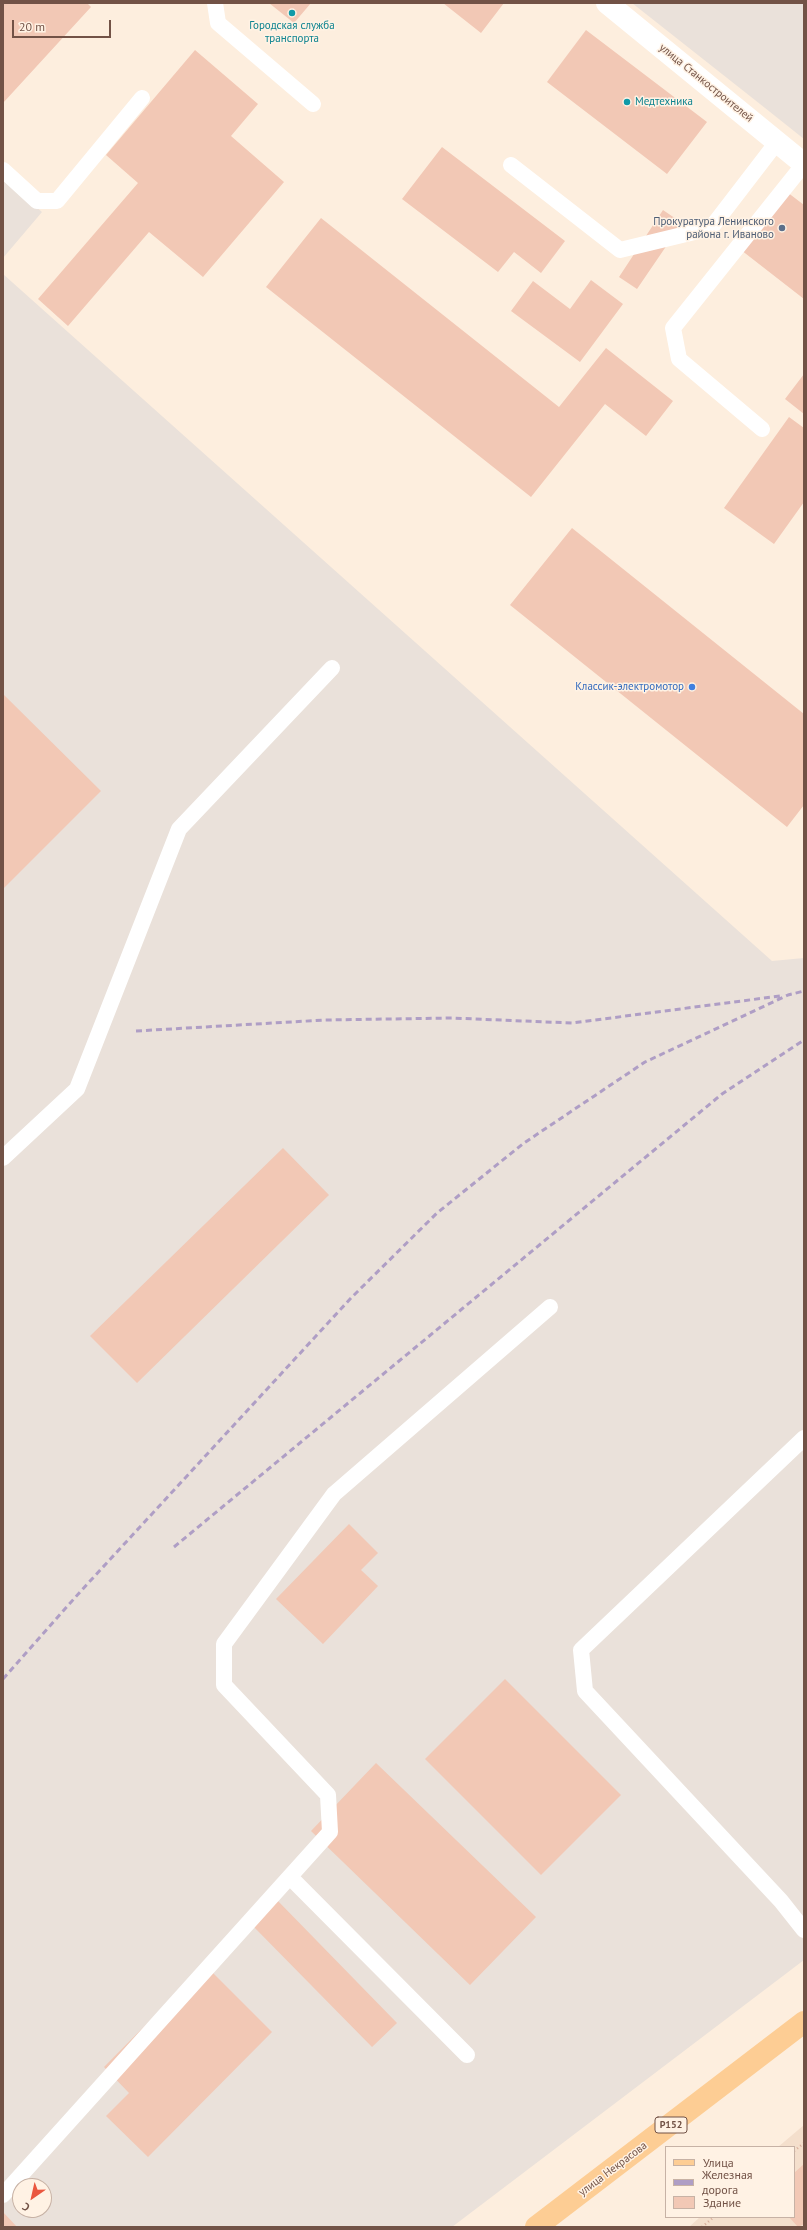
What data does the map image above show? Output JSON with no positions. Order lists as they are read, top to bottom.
{
  "streets": {
    "main road": ["Р152", "улица Некрасова"],
    "street": ["улица Станкостроителей"]
  },
  "places": [
    "Городская служба транспорта",
    "Медтехника",
    "Прокуратура Ленинского района г. Иваново",
    "Классик-электромотор"
  ],
  "legend": ["Улица", "Железная дорога", "Здание"],
  "scale_bar": "20 m",
  "north": "bottom left"
}
